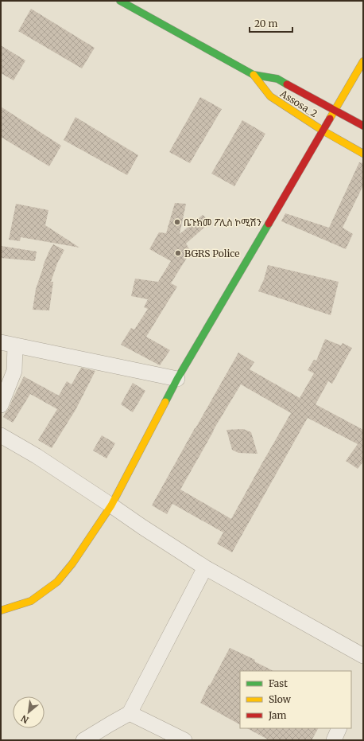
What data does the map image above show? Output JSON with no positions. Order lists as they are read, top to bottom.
{
  "streets": {
    "street": ["Assosa_2"]
  },
  "places": ["ቤጉክመ ፖሊስ ኮሚሽን", "BGRS Police"],
  "legend": ["Fast", "Slow", "Jam"],
  "scale_bar": "20 m",
  "north": "bottom left"
}
